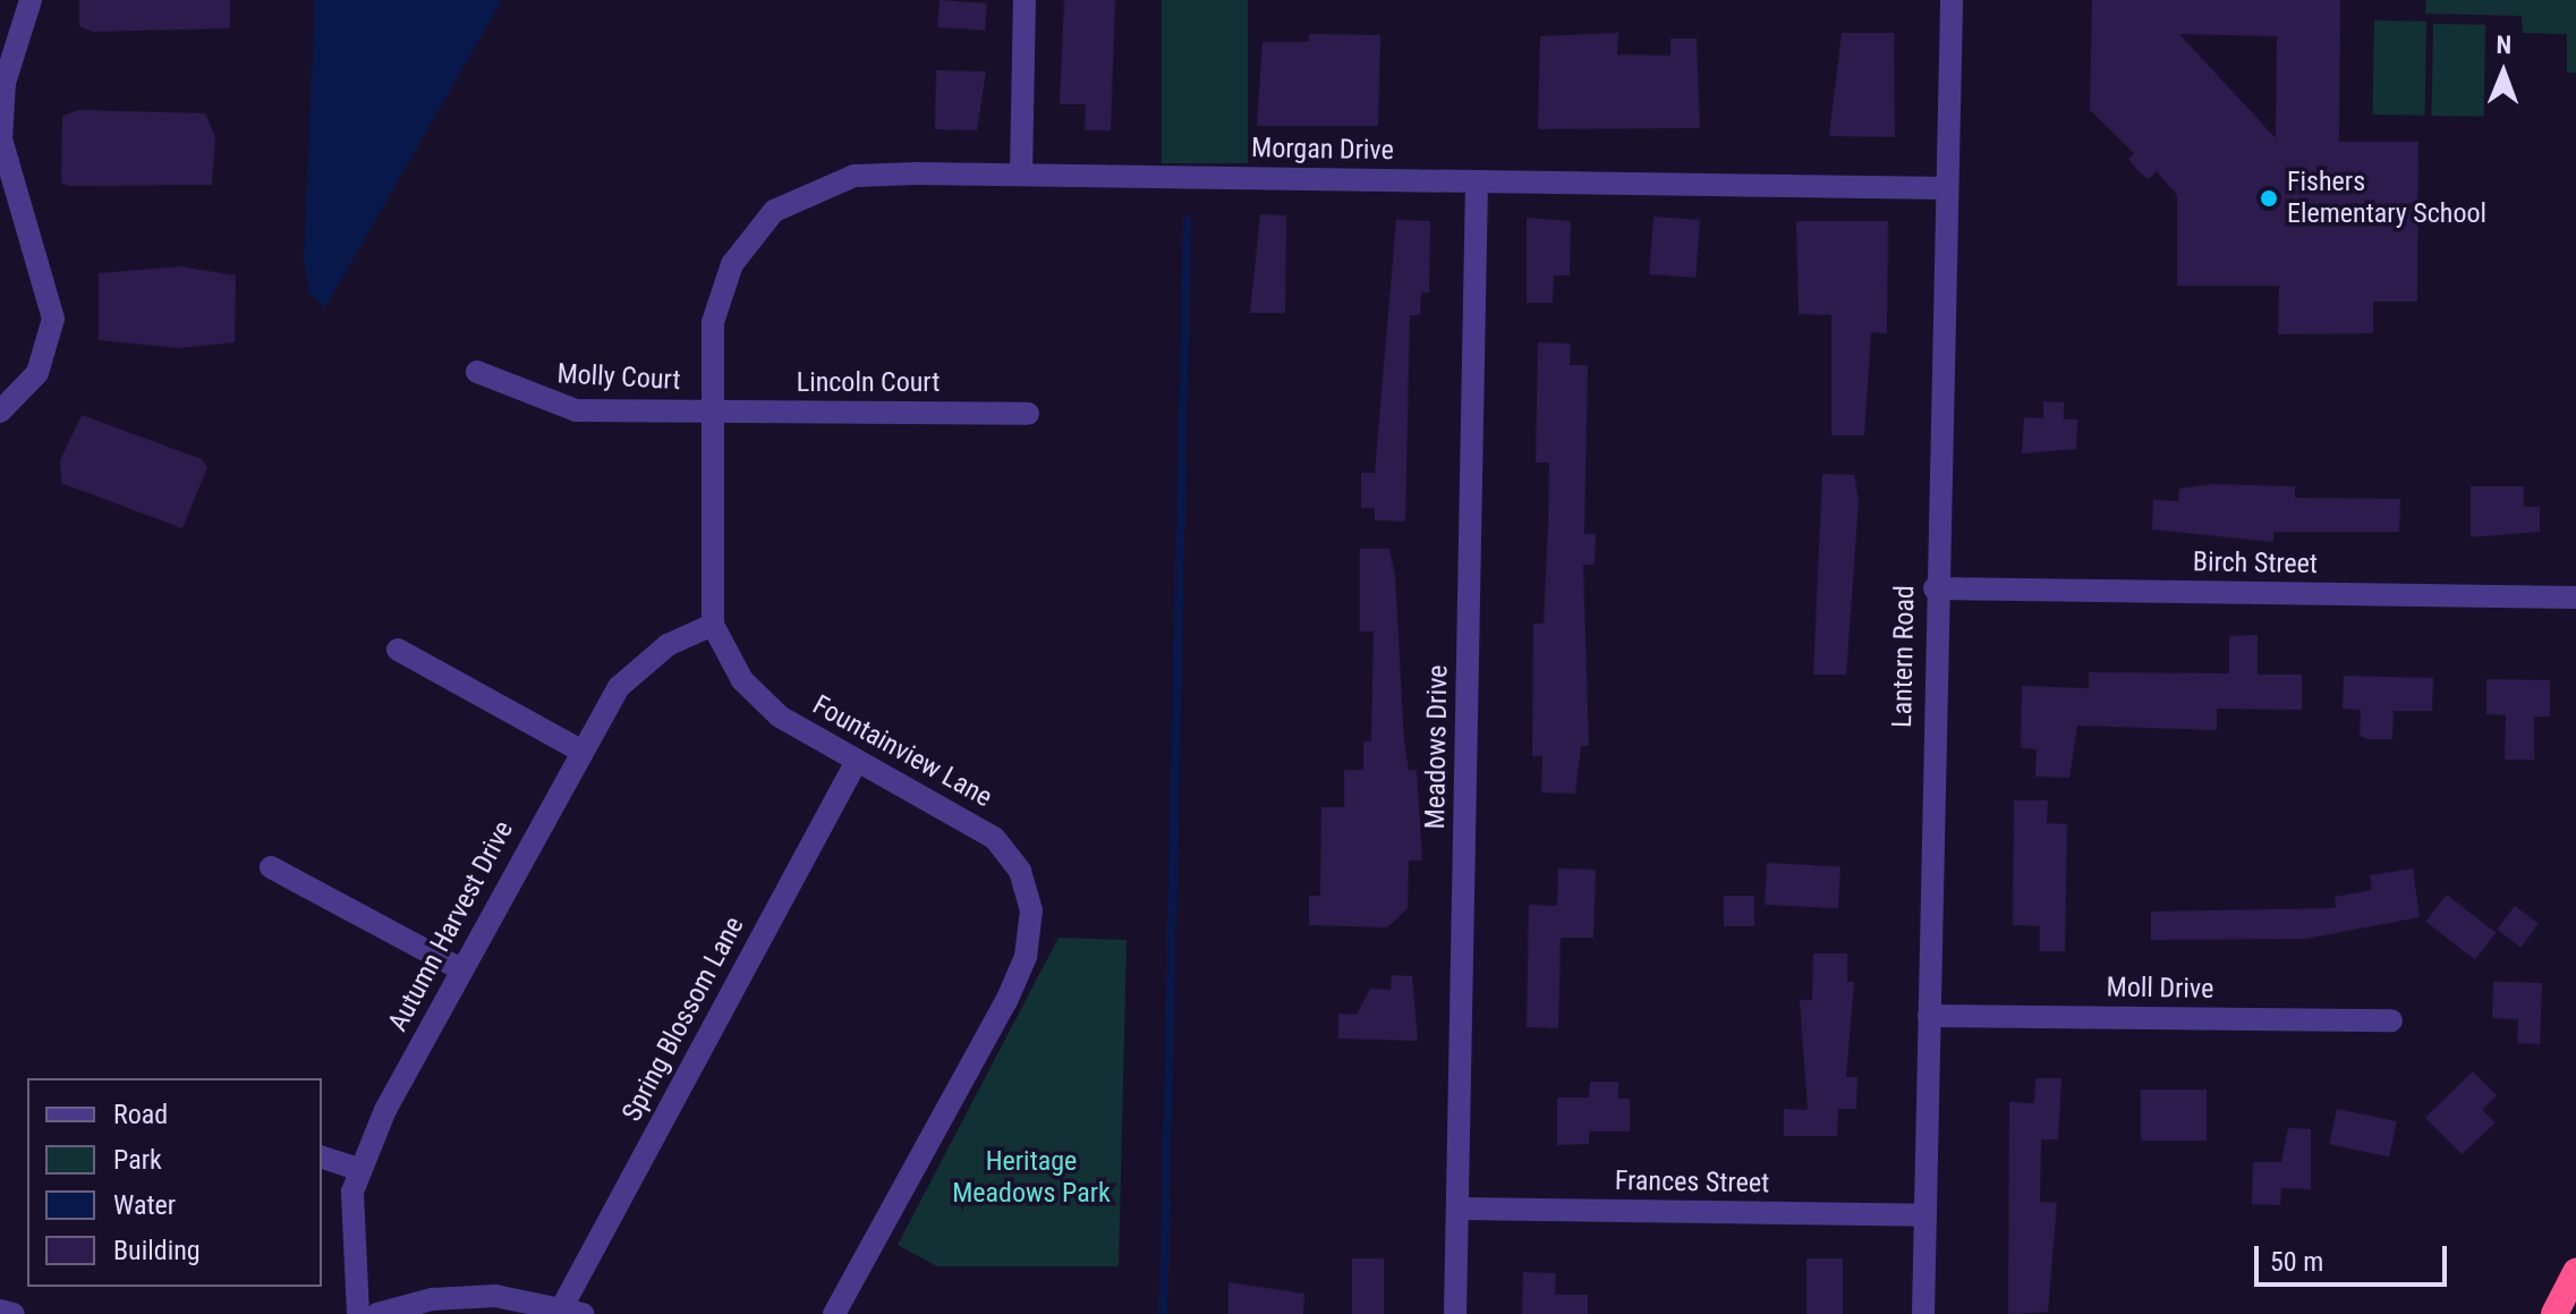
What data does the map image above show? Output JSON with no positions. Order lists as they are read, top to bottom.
{
  "streets": {
    "street": [
      "Morgan Drive",
      "Molly Court",
      "Lincoln Court",
      "Birch Street",
      "Lantern Road",
      "Meadows Drive",
      "Fountainview Lane",
      "Autumn Harvest Drive",
      "Moll Drive",
      "Spring Blossom Lane",
      "Frances Street"
    ]
  },
  "crossings": [
    ["Morgan Drive", "Lantern Road"],
    ["Morgan Drive", "Meadows Drive"],
    ["Morgan Drive", "Fountainview Lane"],
    ["Molly Court", "Lincoln Court"],
    ["Molly Court", "Fountainview Lane"],
    ["Lincoln Court", "Fountainview Lane"],
    ["Birch Street", "Lantern Road"],
    ["Lantern Road", "Moll Drive"],
    ["Lantern Road", "Frances Street"],
    ["Meadows Drive", "Frances Street"],
    ["Fountainview Lane", "Autumn Harvest Drive"],
    ["Fountainview Lane", "Spring Blossom Lane"]
  ],
  "parks": ["Heritage Meadows Park"],
  "places": ["Fishers Elementary School"],
  "legend": [
    "Road",
    "Park",
    "Water",
    "Building"
  ],
  "scale_bar": "50 m",
  "north": "top"
}
